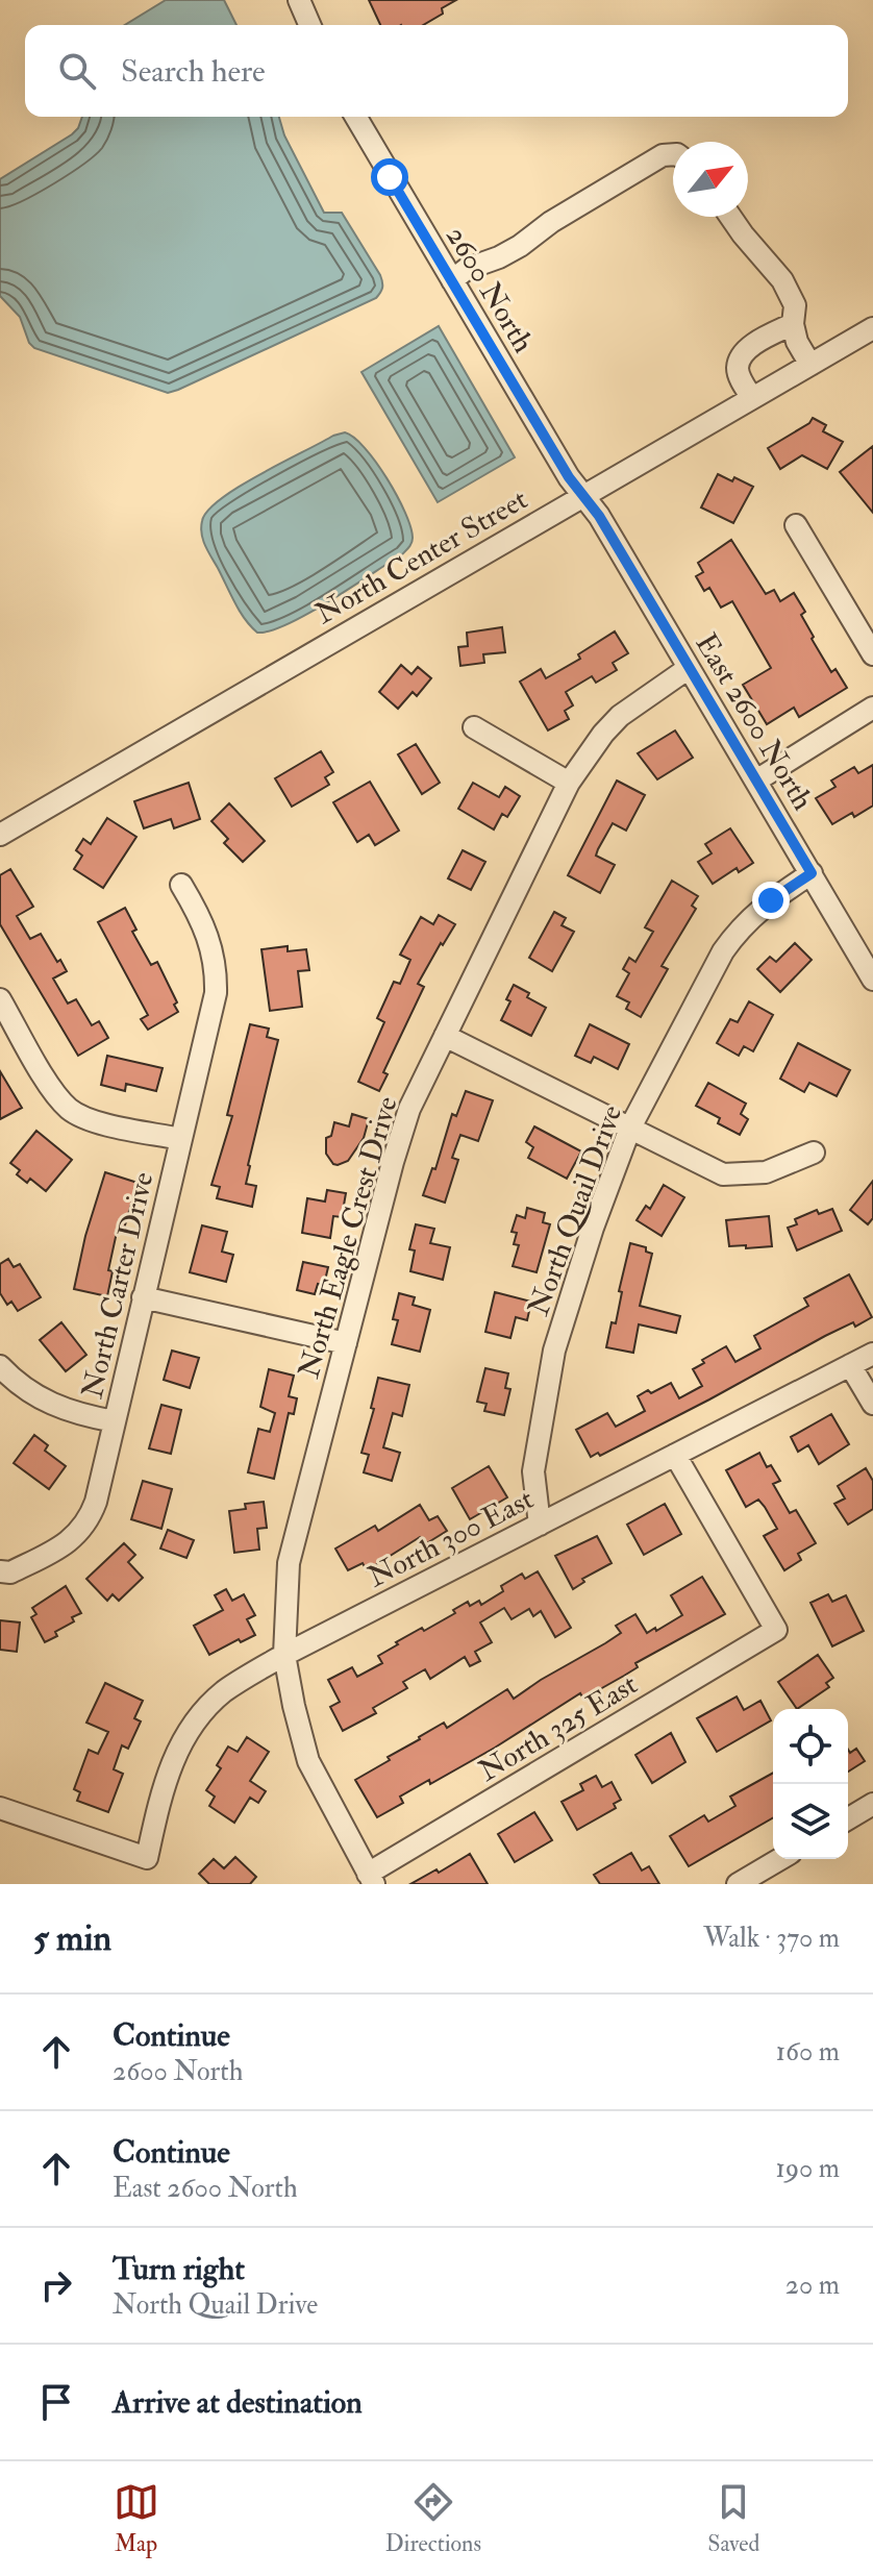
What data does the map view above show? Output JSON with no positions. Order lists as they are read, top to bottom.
{
  "streets": {
    "street": [
      "2600 North",
      "North Center Street",
      "East 2600 North",
      "North Quail Drive",
      "North Eagle Crest Drive",
      "North Carter Drive",
      "North 300 East",
      "North 325 East"
    ]
  },
  "crossings": [
    ["2600 North", "North Center Street"],
    ["2600 North", "East 2600 North"],
    ["North Center Street", "East 2600 North"],
    ["East 2600 North", "North Quail Drive"],
    ["East 2600 North", "North Eagle Crest Drive"],
    ["North Quail Drive", "North 300 East"],
    ["North Eagle Crest Drive", "North 300 East"],
    ["North Eagle Crest Drive", "North 325 East"],
    ["North 300 East", "North 325 East"]
  ],
  "north": "top right",
  "page": {
    "search": "Search here",
    "heading": ["5 min", "Walk · 370 m"],
    "list": [
      ["Continue", "2600 North", "160 m"],
      ["Continue", "East 2600 North", "190 m"],
      ["Turn right", "North Quail Drive", "20 m"],
      "Arrive at destination"
    ],
    "nav": ["Map", "Directions", "Saved"]
  }
}
